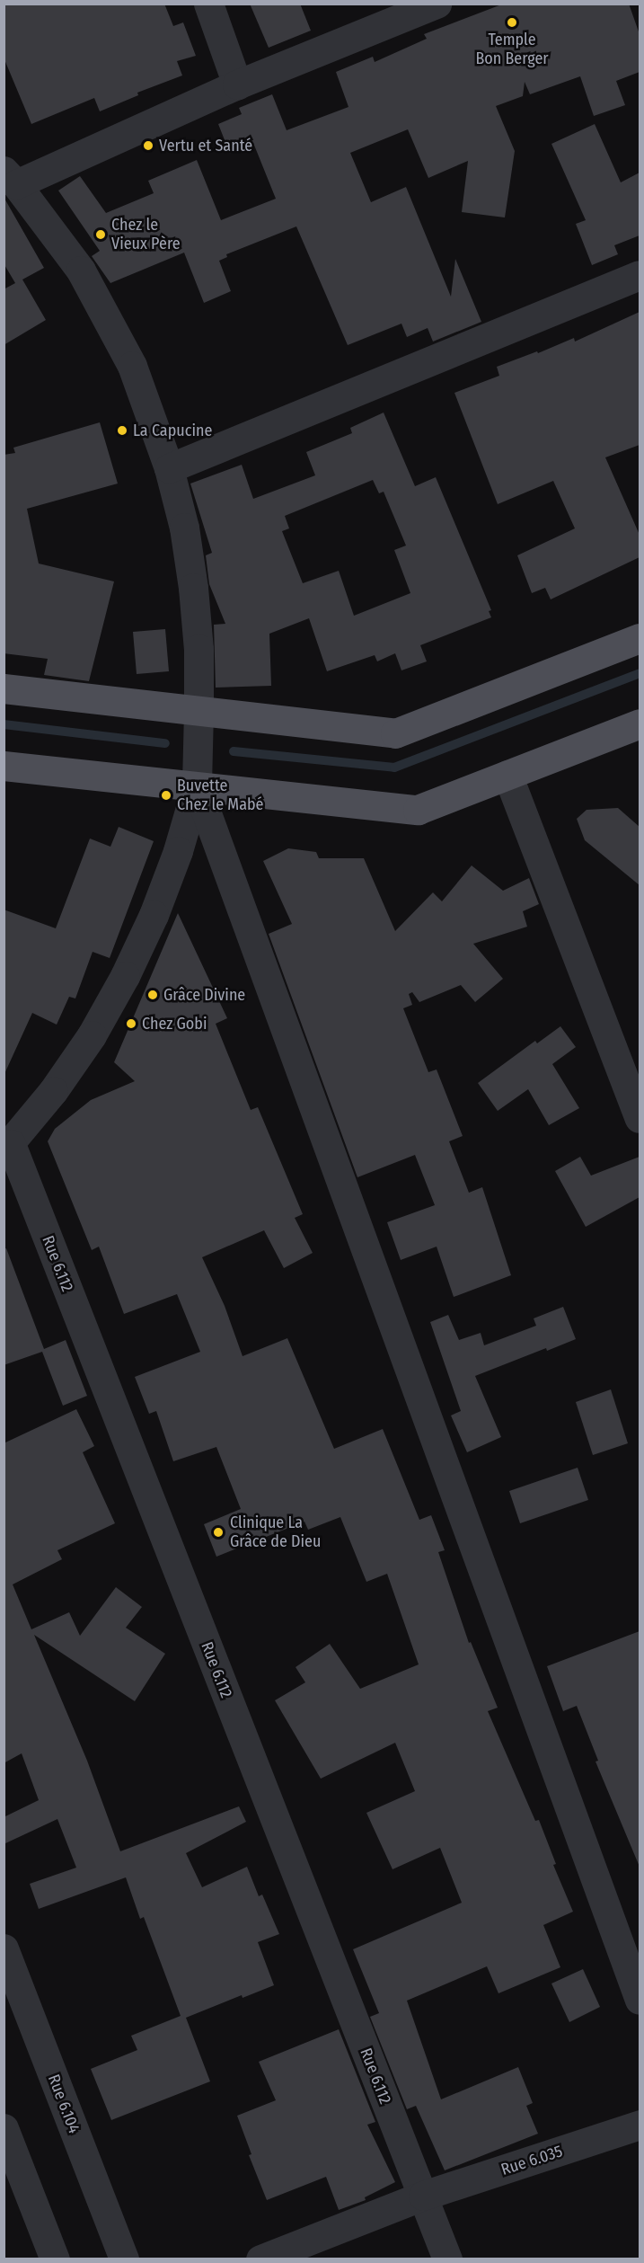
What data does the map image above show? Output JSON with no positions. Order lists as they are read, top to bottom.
{
  "streets": {
    "street": ["Rue 6.112", "Rue 6.104", "Rue 6.035"]
  },
  "crossings": [
    ["Rue 6.112", "Rue 6.035"]
  ],
  "places": [
    "Temple Bon Berger",
    "Vertu et Santé",
    "Chez le Vieux Père",
    "La Capucine",
    "Buvette Chez le Mabé",
    "Grâce Divine",
    "Chez Gobi",
    "Clinique La Grâce de Dieu"
  ]
}
